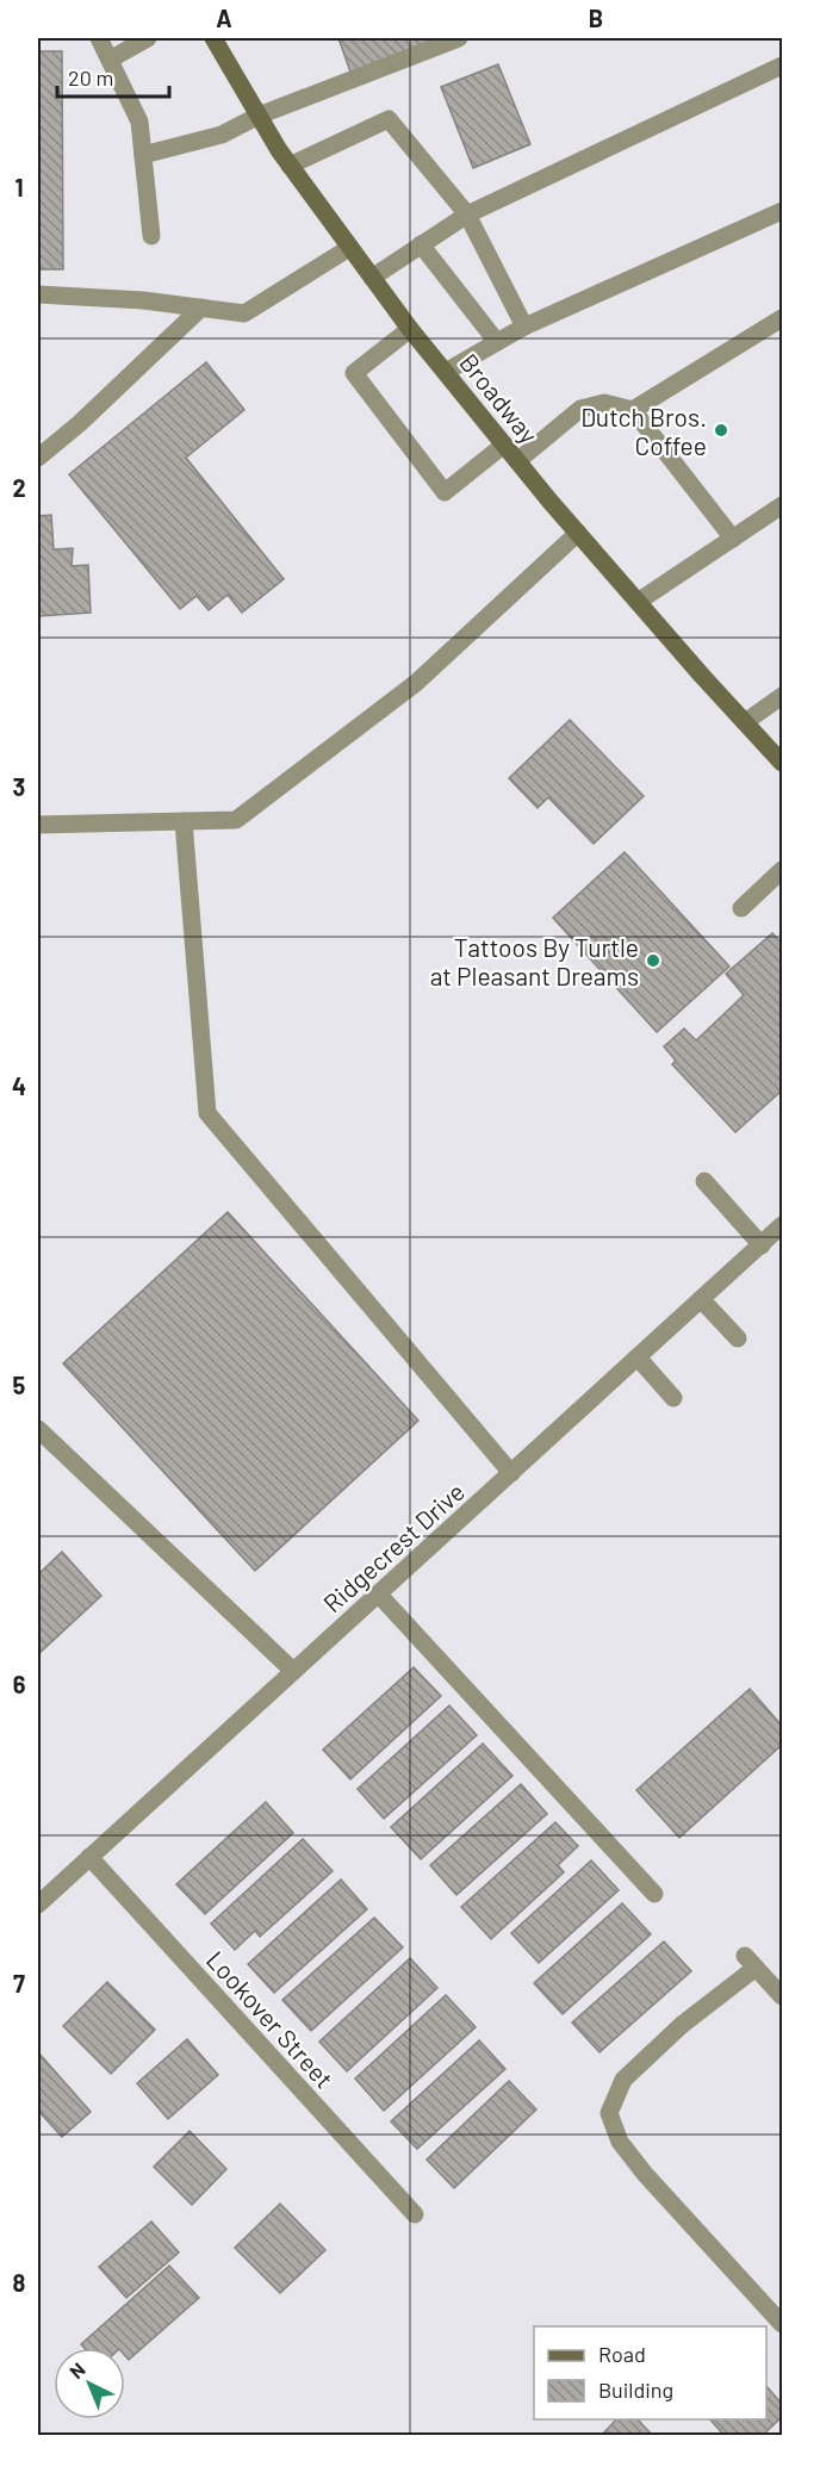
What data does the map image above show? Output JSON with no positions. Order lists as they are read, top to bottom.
{
  "streets": {
    "main road": ["Broadway"],
    "street": ["Ridgecrest Drive", "Lookover Street"]
  },
  "crossings": [
    ["Ridgecrest Drive", "Lookover Street"]
  ],
  "places": ["Dutch Bros. Coffee", "Tattoos By Turtle at Pleasant Dreams"],
  "legend": ["Road", "Building"],
  "scale_bar": "20 m",
  "north": "top left",
  "grid": {
    "columns": ["A", "B"],
    "rows": [
      "1",
      "2",
      "3",
      "4",
      "5",
      "6",
      "7",
      "8"
    ]
  }
}
